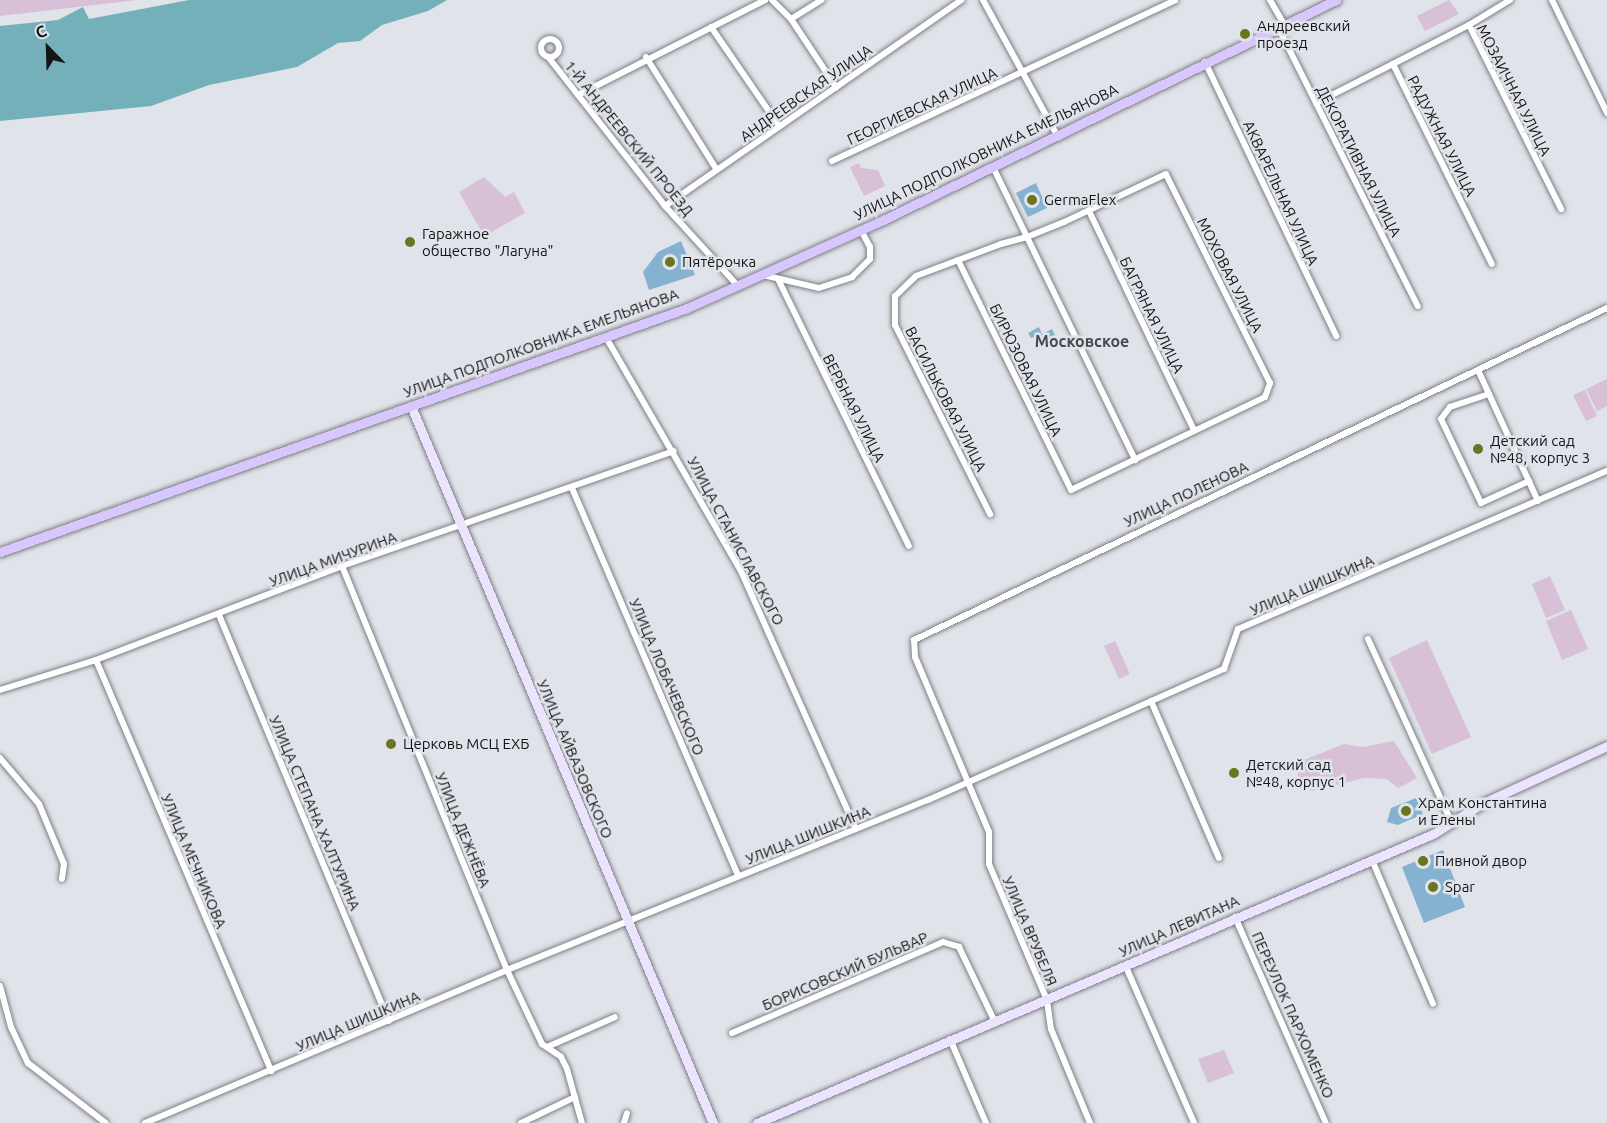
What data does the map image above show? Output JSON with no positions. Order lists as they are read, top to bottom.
{
  "streets": {
    "main road": ["УЛИЦА ПОДПОЛКОВНИКА ЕМЕЛЬЯНОВА"],
    "street": [
      "МОЗАИЧНАЯ УЛИЦА",
      "АНДРЕЕВСКАЯ УЛИЦА",
      "ГЕОРГИЕВСКАЯ УЛИЦА",
      "РАДУЖНАЯ УЛИЦА",
      "1-Й АНДРЕЕВСКИЙ ПРОЕЗД",
      "ДЕКОРАТИВНАЯ УЛИЦА",
      "АКВАРЕЛЬНАЯ УЛИЦА",
      "МОХОВАЯ УЛИЦА",
      "БАГРЯНАЯ УЛИЦА",
      "БИРЮЗОВАЯ УЛИЦА",
      "ВАСИЛЬКОВАЯ УЛИЦА",
      "ВЕРБНАЯ УЛИЦА",
      "УЛИЦА ПОЛЕНОВА",
      "УЛИЦА СТАНИСЛАВСКОГО",
      "УЛИЦА МИЧУРИНА",
      "УЛИЦА ШИШКИНА",
      "УЛИЦА ЛОБАЧЕВСКОГО",
      "УЛИЦА АЙВАЗОВСКОГО",
      "УЛИЦА СТЕПАНА ХАЛТУРИНА",
      "УЛИЦА ДЕЖНЁВА",
      "УЛИЦА МЕЧНИКОВА",
      "УЛИЦА ЛЕВИТАНА",
      "УЛИЦА ВРУБЕЛЯ",
      "БОРИСОВСКИЙ БУЛЬВАР",
      "ПЕРЕУЛОК ПАРХОМЕНКО"
    ]
  },
  "crossings": [
    ["МОЗАИЧНАЯ УЛИЦА", "РАДУЖНАЯ УЛИЦА"],
    ["АНДРЕЕВСКАЯ УЛИЦА", "1-Й АНДРЕЕВСКИЙ ПРОЕЗД"],
    ["РАДУЖНАЯ УЛИЦА", "ДЕКОРАТИВНАЯ УЛИЦА"],
    ["1-Й АНДРЕЕВСКИЙ ПРОЕЗД", "УЛИЦА ПОДПОЛКОВНИКА ЕМЕЛЬЯНОВА"],
    ["УЛИЦА ПОДПОЛКОВНИКА ЕМЕЛЬЯНОВА", "ДЕКОРАТИВНАЯ УЛИЦА"],
    ["УЛИЦА ПОДПОЛКОВНИКА ЕМЕЛЬЯНОВА", "АКВАРЕЛЬНАЯ УЛИЦА"],
    ["УЛИЦА ПОДПОЛКОВНИКА ЕМЕЛЬЯНОВА", "УЛИЦА СТАНИСЛАВСКОГО"],
    ["УЛИЦА ПОДПОЛКОВНИКА ЕМЕЛЬЯНОВА", "УЛИЦА АЙВАЗОВСКОГО"],
    ["МОХОВАЯ УЛИЦА", "БАГРЯНАЯ УЛИЦА"],
    ["МОХОВАЯ УЛИЦА", "БИРЮЗОВАЯ УЛИЦА"],
    ["МОХОВАЯ УЛИЦА", "ВАСИЛЬКОВАЯ УЛИЦА"],
    ["БИРЮЗОВАЯ УЛИЦА", "ВАСИЛЬКОВАЯ УЛИЦА"],
    ["УЛИЦА ПОЛЕНОВА", "УЛИЦА ШИШКИНА"],
    ["УЛИЦА ПОЛЕНОВА", "УЛИЦА ВРУБЕЛЯ"],
    ["УЛИЦА СТАНИСЛАВСКОГО", "УЛИЦА МИЧУРИНА"],
    ["УЛИЦА СТАНИСЛАВСКОГО", "УЛИЦА ШИШКИНА"],
    ["УЛИЦА МИЧУРИНА", "УЛИЦА ЛОБАЧЕВСКОГО"],
    ["УЛИЦА МИЧУРИНА", "УЛИЦА АЙВАЗОВСКОГО"],
    ["УЛИЦА МИЧУРИНА", "УЛИЦА СТЕПАНА ХАЛТУРИНА"],
    ["УЛИЦА МИЧУРИНА", "УЛИЦА ДЕЖНЁВА"],
    ["УЛИЦА МИЧУРИНА", "УЛИЦА МЕЧНИКОВА"],
    ["УЛИЦА ШИШКИНА", "УЛИЦА ЛОБАЧЕВСКОГО"],
    ["УЛИЦА ШИШКИНА", "УЛИЦА АЙВАЗОВСКОГО"],
    ["УЛИЦА ШИШКИНА", "УЛИЦА СТЕПАНА ХАЛТУРИНА"],
    ["УЛИЦА ШИШКИНА", "УЛИЦА ДЕЖНЁВА"],
    ["УЛИЦА ШИШКИНА", "УЛИЦА МЕЧНИКОВА"],
    ["УЛИЦА ШИШКИНА", "УЛИЦА ВРУБЕЛЯ"],
    ["УЛИЦА ЛЕВИТАНА", "УЛИЦА ВРУБЕЛЯ"],
    ["УЛИЦА ЛЕВИТАНА", "БОРИСОВСКИЙ БУЛЬВАР"],
    ["УЛИЦА ЛЕВИТАНА", "ПЕРЕУЛОК ПАРХОМЕНКО"]
  ],
  "districts": ["Московское"],
  "places": [
    "Андреевский проезд",
    "GermaFlex",
    "Гаражное общество \"Лагуна\"",
    "Пятёрочка",
    "Детский сад №48, корпус 3",
    "Церковь МСЦ ЕХБ",
    "Детский сад №48, корпус 1",
    "Храм Константина и Елены",
    "Пивной двор",
    "Spar"
  ],
  "north": "top left"
}
